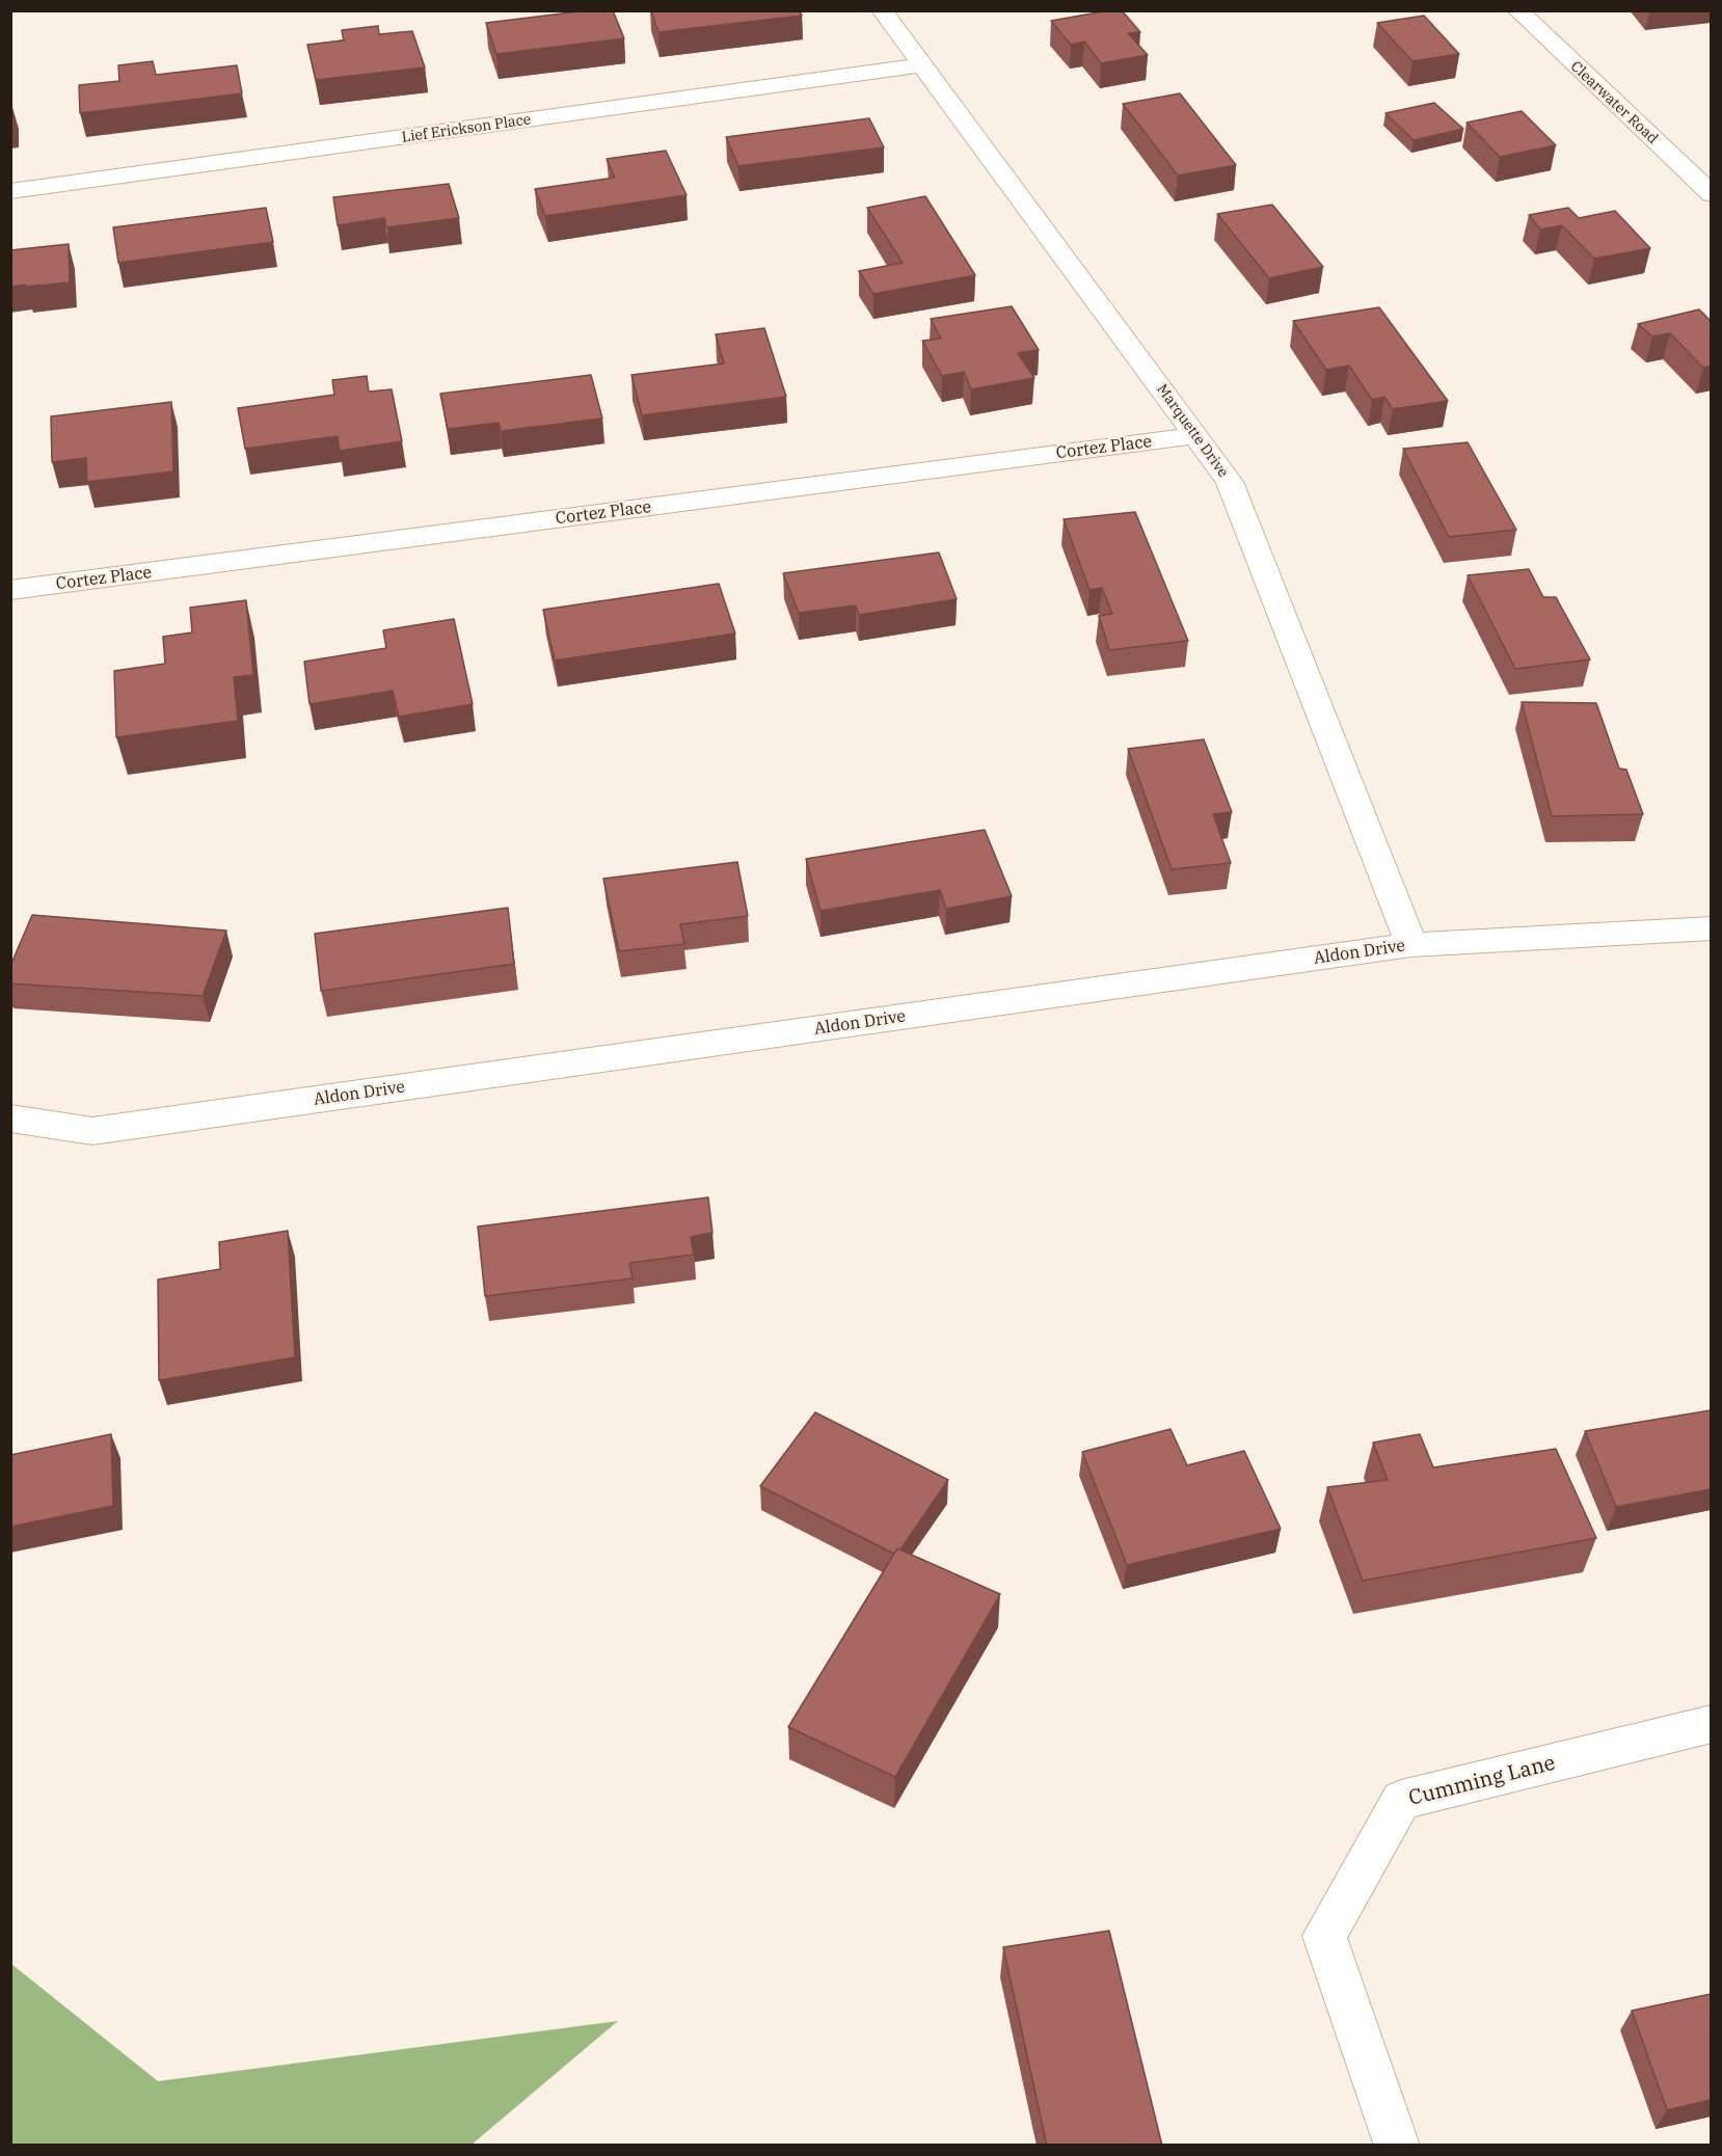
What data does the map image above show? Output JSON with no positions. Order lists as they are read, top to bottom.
{
  "streets": {
    "street": [
      "Clearwater Road",
      "Lief Erickson Place",
      "Marquette Drive",
      "Cortez Place",
      "Aldon Drive",
      "Cumming Lane"
    ]
  },
  "crossings": [
    ["Lief Erickson Place", "Marquette Drive"],
    ["Marquette Drive", "Cortez Place"],
    ["Marquette Drive", "Aldon Drive"]
  ]
}
